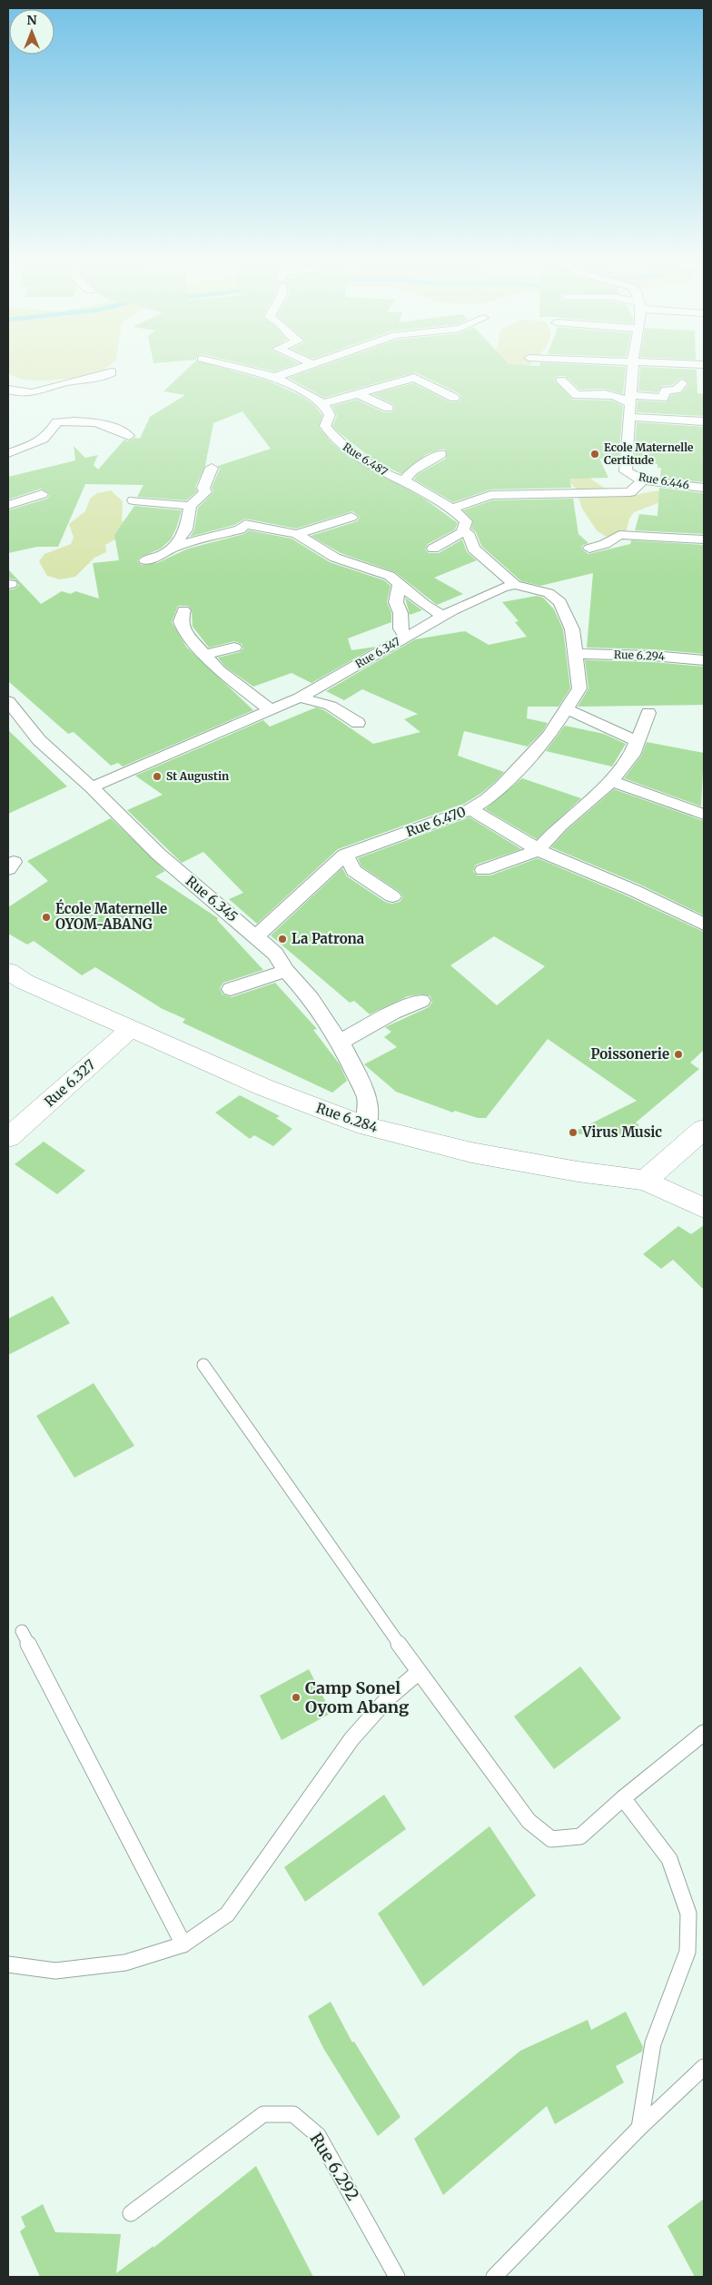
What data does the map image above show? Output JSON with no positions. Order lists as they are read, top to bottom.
{
  "streets": {
    "street": [
      "Rue 6.487",
      "Rue 6.446",
      "Rue 6.347",
      "Rue 6.294",
      "Rue 6.470",
      "Rue 6.345",
      "Rue 6.327",
      "Rue 6.284"
    ],
    "lane": ["Rue 6.292"]
  },
  "crossings": [
    ["Rue 6.487", "Rue 6.347"],
    ["Rue 6.347", "Rue 6.345"],
    ["Rue 6.470", "Rue 6.345"],
    ["Rue 6.345", "Rue 6.284"],
    ["Rue 6.327", "Rue 6.284"]
  ],
  "places": [
    "Ecole Maternelle Certitude",
    "St Augustin",
    "École Maternelle OYOM-ABANG",
    "La Patrona",
    "Poissonerie",
    "Virus Music",
    "Camp Sonel Oyom Abang"
  ],
  "north": "top"
}
